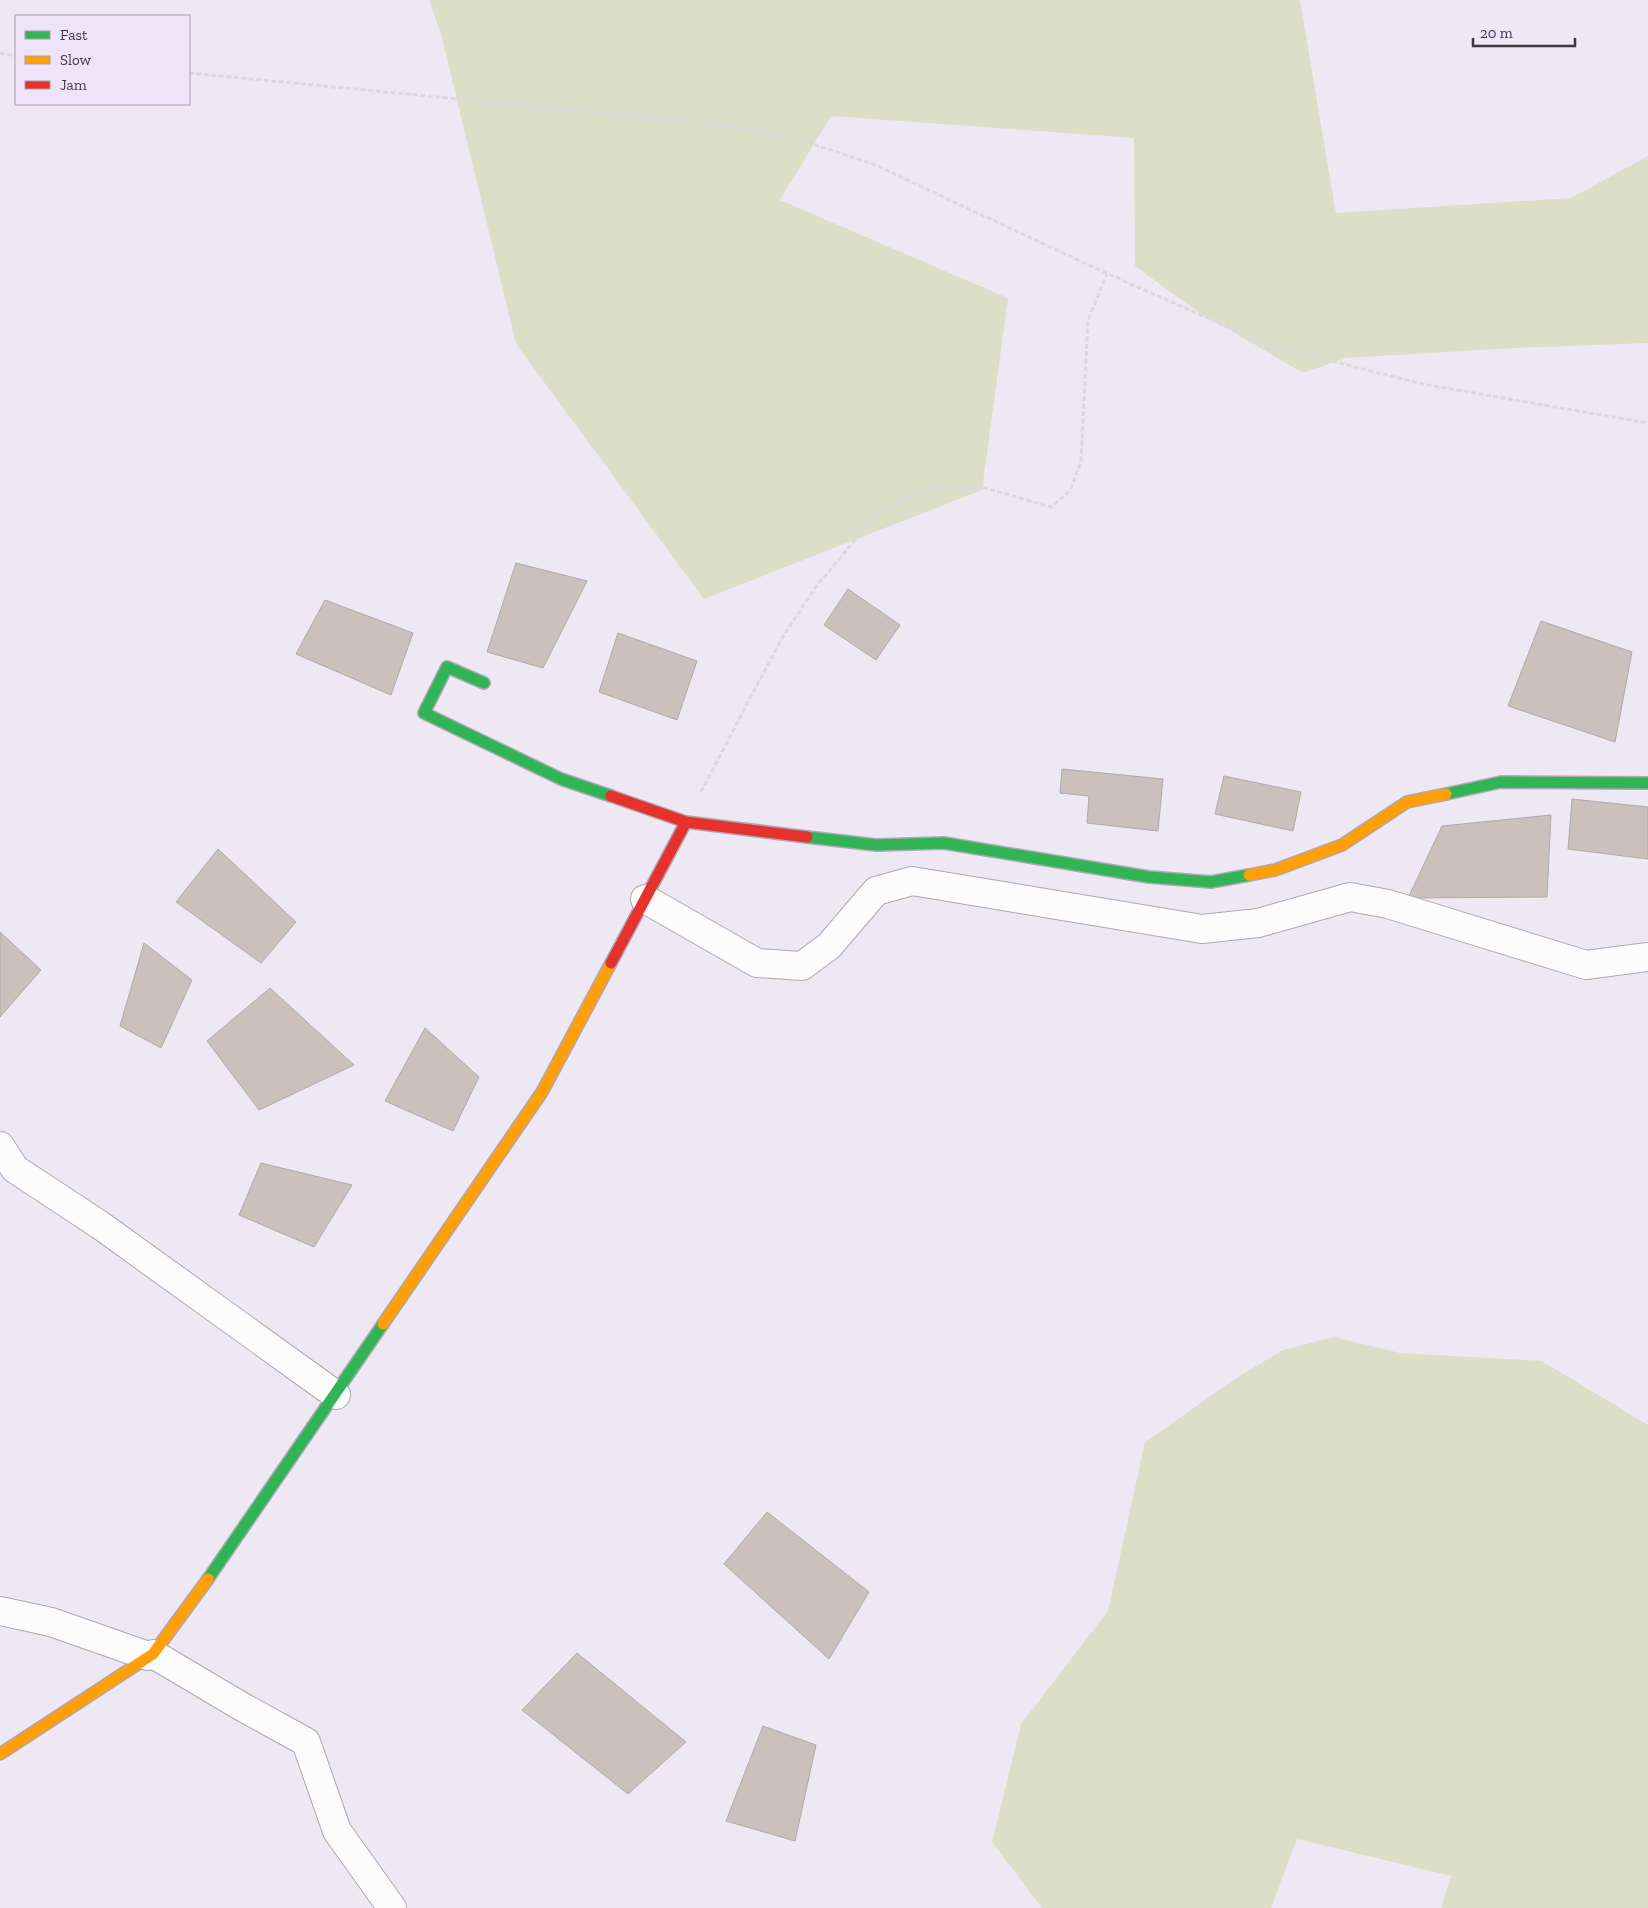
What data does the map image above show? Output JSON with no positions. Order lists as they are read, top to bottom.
{
  "legend": ["Fast", "Slow", "Jam"],
  "scale_bar": "20 m"
}
